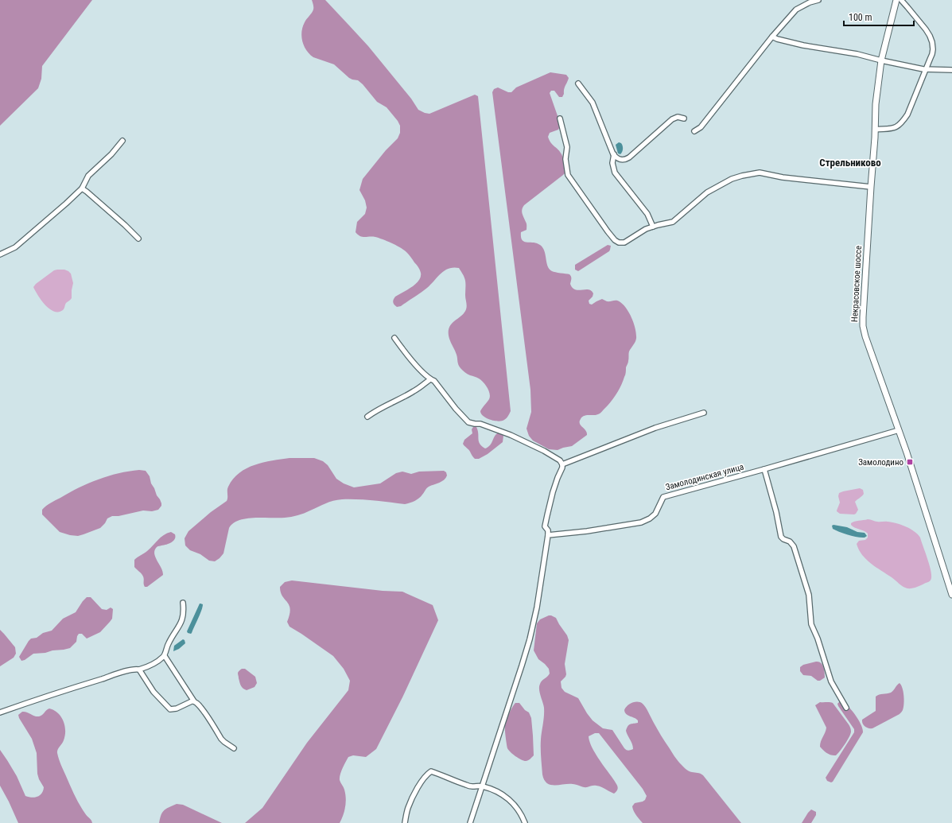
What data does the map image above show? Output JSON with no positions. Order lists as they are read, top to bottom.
{
  "streets": {
    "street": ["Некрасовское шоссе", "Замолодинская улица"]
  },
  "crossings": [
    ["Некрасовское шоссе", "Замолодинская улица"]
  ],
  "districts": ["Стрельниково"],
  "places": {
    "transit": ["Замолодино"]
  },
  "scale_bar": "100 m"
}
